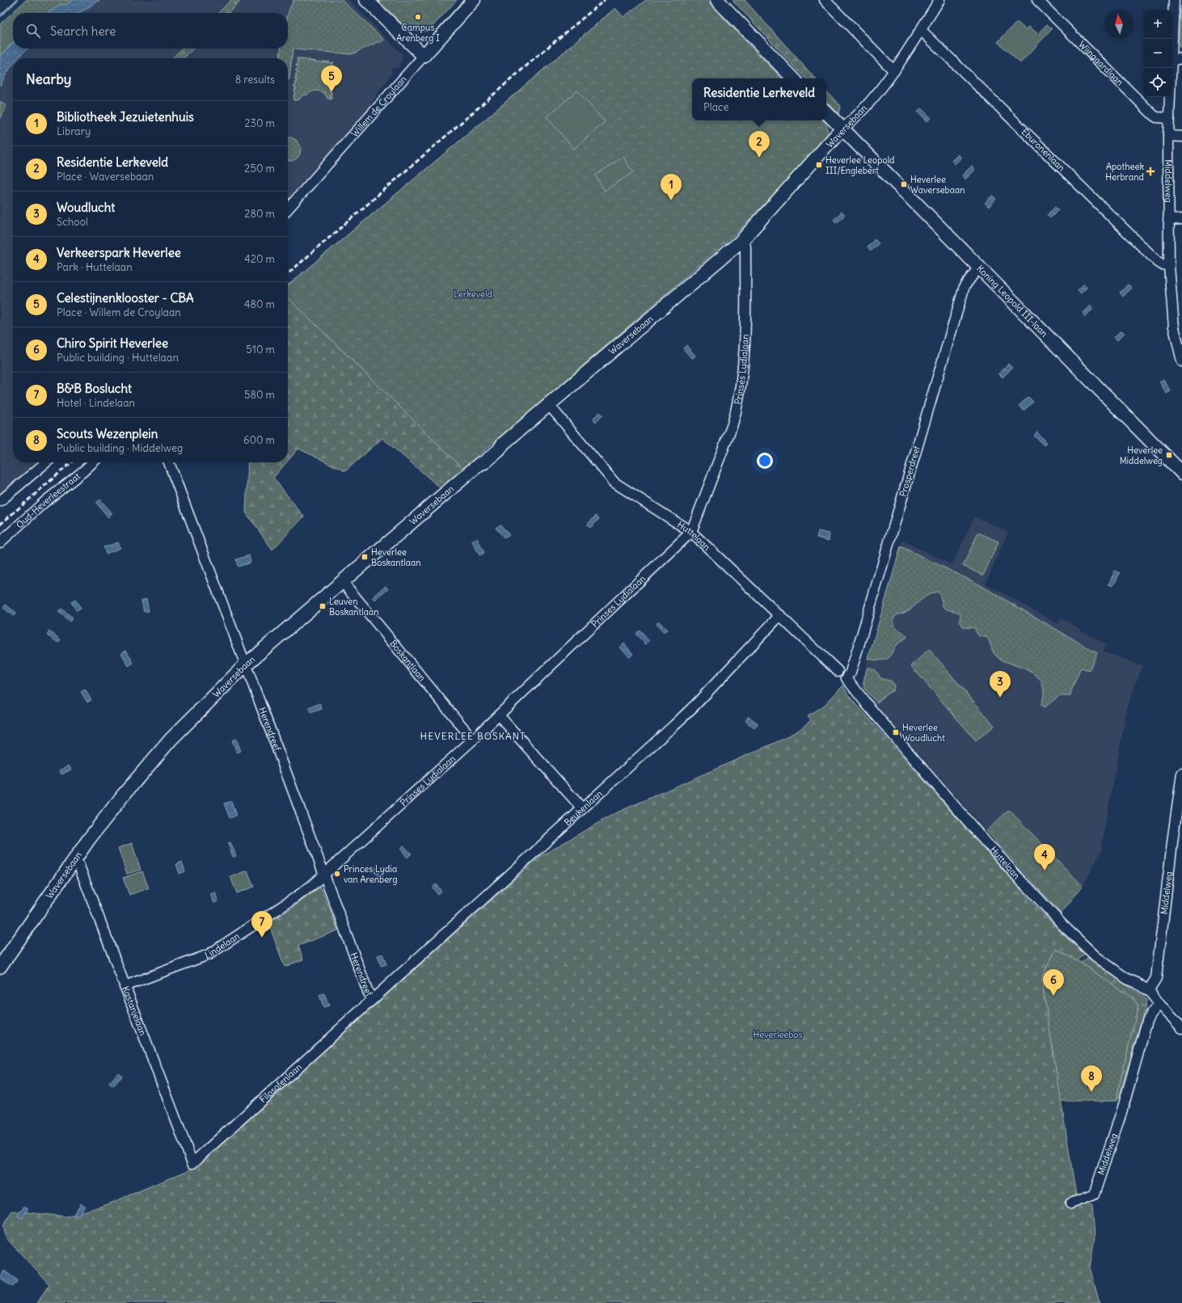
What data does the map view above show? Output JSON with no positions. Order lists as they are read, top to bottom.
{
  "streets": {
    "street": [
      "Wijngaardlaan",
      "Willem de Croylaan",
      "Waversebaan",
      "Eburonenlaan",
      "Middelweg",
      "Koning Leopold III-laan",
      "Prinses Lydialaan",
      "Prosperdreef",
      "Oud-Heverleestraat",
      "Huttelaan",
      "Boskantlaan",
      "Herendreef",
      "Beukenlaan",
      "Lindelaan",
      "Kastanjelaan",
      "Filosofenlaan"
    ]
  },
  "crossings": [
    ["Wijngaardlaan", "Middelweg"],
    ["Waversebaan", "Eburonenlaan"],
    ["Waversebaan", "Koning Leopold III-laan"],
    ["Waversebaan", "Prinses Lydialaan"],
    ["Waversebaan", "Huttelaan"],
    ["Waversebaan", "Boskantlaan"],
    ["Waversebaan", "Herendreef"],
    ["Waversebaan", "Kastanjelaan"],
    ["Eburonenlaan", "Middelweg"],
    ["Middelweg", "Huttelaan"],
    ["Koning Leopold III-laan", "Prosperdreef"],
    ["Prinses Lydialaan", "Huttelaan"],
    ["Prinses Lydialaan", "Boskantlaan"],
    ["Prinses Lydialaan", "Herendreef"],
    ["Prinses Lydialaan", "Lindelaan"],
    ["Prosperdreef", "Huttelaan"],
    ["Huttelaan", "Beukenlaan"],
    ["Herendreef", "Beukenlaan"],
    ["Herendreef", "Lindelaan"],
    ["Herendreef", "Filosofenlaan"],
    ["Beukenlaan", "Filosofenlaan"],
    ["Lindelaan", "Kastanjelaan"],
    ["Kastanjelaan", "Filosofenlaan"]
  ],
  "districts": ["HEVERLEE BOSKANT"],
  "parks": ["Lerkeveld", "Heverleebos"],
  "places": {
    "other": ["Campus Arenberg I", "Princes Lydia van Arenberg"],
    "transit": [
      "Heverlee Leopold III/Englebert",
      "Heverlee Waversebaan",
      "Heverlee Middelweg",
      "Heverlee Boskantlaan",
      "Leuven Boskantlaan",
      "Heverlee Woudlucht"
    ],
    "health": ["Apotheek Herbrand"]
  },
  "north": "top",
  "page": {
    "map_buttons": ["+", "−"],
    "search": "Search here",
    "heading": ["Nearby", "8 results"],
    "pins": [
      "5",
      "2",
      "1",
      "3",
      "4",
      "7",
      "6",
      "8"
    ],
    "popup": ["Residentie Lerkeveld", "Place"],
    "list": [
      {
        "mark": "1",
        "name": "Bibliotheek Jezuietenhuis",
        "note": "Library",
        "value": "230 m"
      },
      {
        "mark": "2",
        "name": "Residentie Lerkeveld",
        "note": "Place · Waversebaan",
        "value": "250 m"
      },
      {
        "mark": "3",
        "name": "Woudlucht",
        "note": "School",
        "value": "280 m"
      },
      {
        "mark": "4",
        "name": "Verkeerspark Heverlee",
        "note": "Park · Huttelaan",
        "value": "420 m"
      },
      {
        "mark": "5",
        "name": "Celestijnenklooster - CBA",
        "note": "Place · Willem de Croylaan",
        "value": "480 m"
      },
      {
        "mark": "6",
        "name": "Chiro Spirit Heverlee",
        "note": "Public building · Huttelaan",
        "value": "510 m"
      },
      {
        "mark": "7",
        "name": "B&B Boslucht",
        "note": "Hotel · Lindelaan",
        "value": "580 m"
      },
      {
        "mark": "8",
        "name": "Scouts Wezenplein",
        "note": "Public building · Middelweg",
        "value": "600 m"
      }
    ]
  }
}
